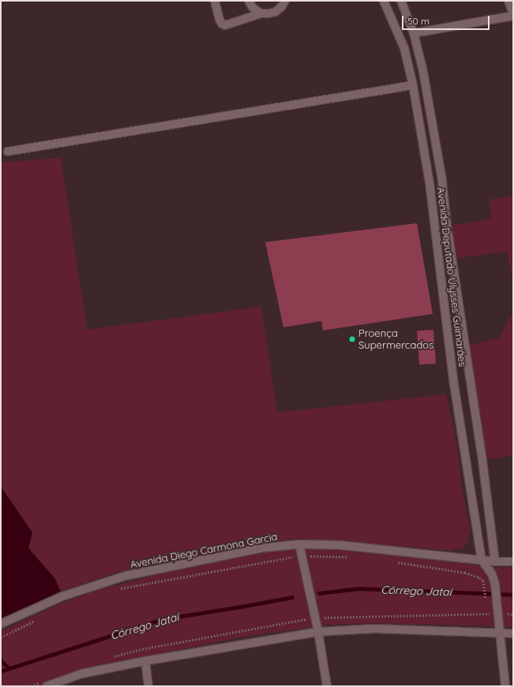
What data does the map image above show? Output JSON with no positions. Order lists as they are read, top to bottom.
{
  "streets": {
    "street": ["Avenida Deputado Ulysses Guimarães", "Avenida Diego Carmona Garcia"]
  },
  "crossings": [
    ["Avenida Deputado Ulysses Guimarães", "Avenida Diego Carmona Garcia"]
  ],
  "water": ["Córrego Jataí"],
  "places": ["Proença Supermercados"],
  "scale_bar": "50 m"
}
